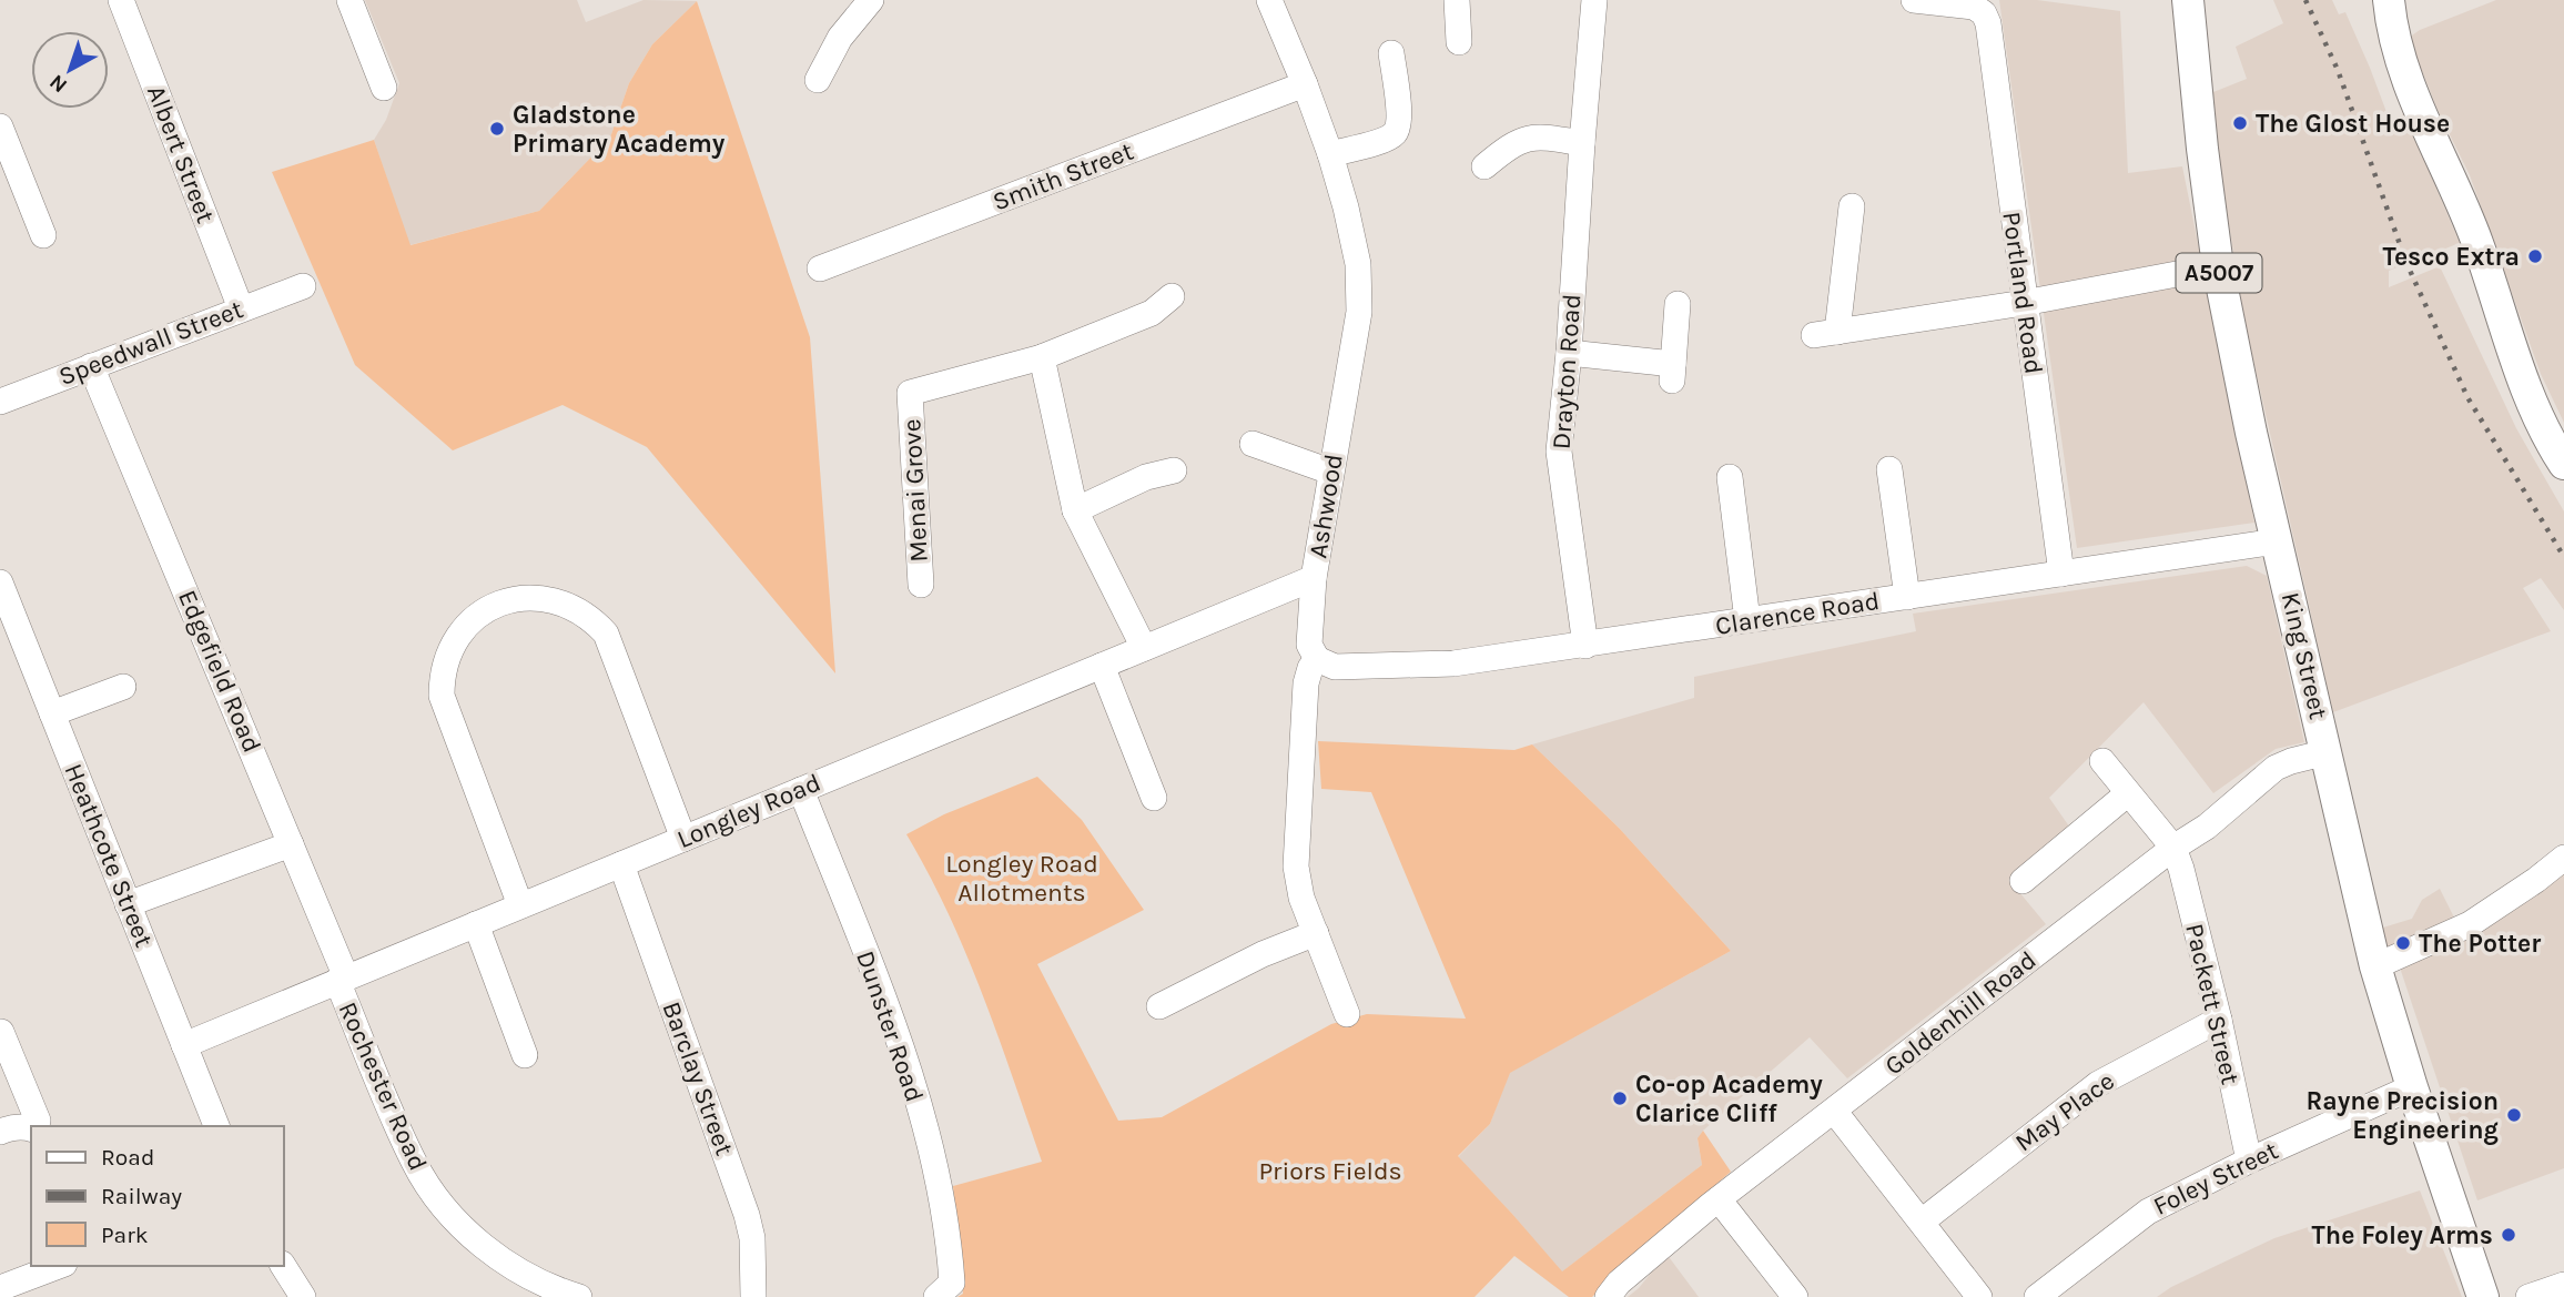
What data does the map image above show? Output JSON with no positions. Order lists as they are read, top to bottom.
{
  "streets": {
    "main road": ["A5007", "King Street"],
    "street": [
      "Albert Street",
      "Smith Street",
      "Portland Road",
      "Speedwall Street",
      "Drayton Road",
      "Menai Grove",
      "Ashwood",
      "Clarence Road",
      "Edgefield Road",
      "Longley Road",
      "Heathcote Street",
      "Packett Street",
      "Goldenhill Road",
      "Dunster Road",
      "Barclay Street",
      "Rochester Road",
      "May Place",
      "Foley Street"
    ]
  },
  "crossings": [
    ["Albert Street", "Speedwall Street"],
    ["Smith Street", "Ashwood"],
    ["Portland Road", "Clarence Road"],
    ["Speedwall Street", "Edgefield Road"],
    ["Drayton Road", "Clarence Road"],
    ["Ashwood", "Clarence Road"],
    ["Ashwood", "Longley Road"],
    ["Clarence Road", "King Street"],
    ["King Street", "Goldenhill Road"],
    ["King Street", "Foley Street"],
    ["Edgefield Road", "Longley Road"],
    ["Edgefield Road", "Rochester Road"],
    ["Longley Road", "Heathcote Street"],
    ["Longley Road", "Dunster Road"],
    ["Longley Road", "Barclay Street"],
    ["Longley Road", "Rochester Road"],
    ["Packett Street", "Goldenhill Road"],
    ["Packett Street", "May Place"],
    ["Packett Street", "Foley Street"]
  ],
  "parks": ["Longley Road Allotments", "Priors Fields"],
  "places": [
    "The Glost House",
    "Gladstone Primary Academy",
    "Tesco Extra",
    "The Potter",
    "Co-op Academy Clarice Cliff",
    "Rayne Precision Engineering",
    "The Foley Arms"
  ],
  "legend": ["Road", "Railway", "Park"],
  "north": "bottom left"
}
